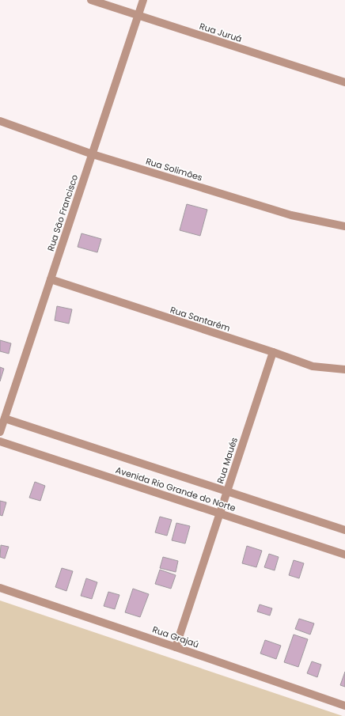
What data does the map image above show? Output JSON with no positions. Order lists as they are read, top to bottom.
{
  "streets": {
    "street": [
      "Rua Juruá",
      "Rua Solimões",
      "Rua São Francisco",
      "Rua Santarém",
      "Rua Maués",
      "Avenida Rio Grande do Norte",
      "Rua Grajaú"
    ]
  },
  "crossings": [
    ["Rua Juruá", "Rua São Francisco"],
    ["Rua Solimões", "Rua São Francisco"],
    ["Rua São Francisco", "Rua Santarém"],
    ["Rua São Francisco", "Avenida Rio Grande do Norte"],
    ["Rua Santarém", "Rua Maués"],
    ["Rua Maués", "Avenida Rio Grande do Norte"],
    ["Rua Maués", "Rua Grajaú"]
  ]
}
